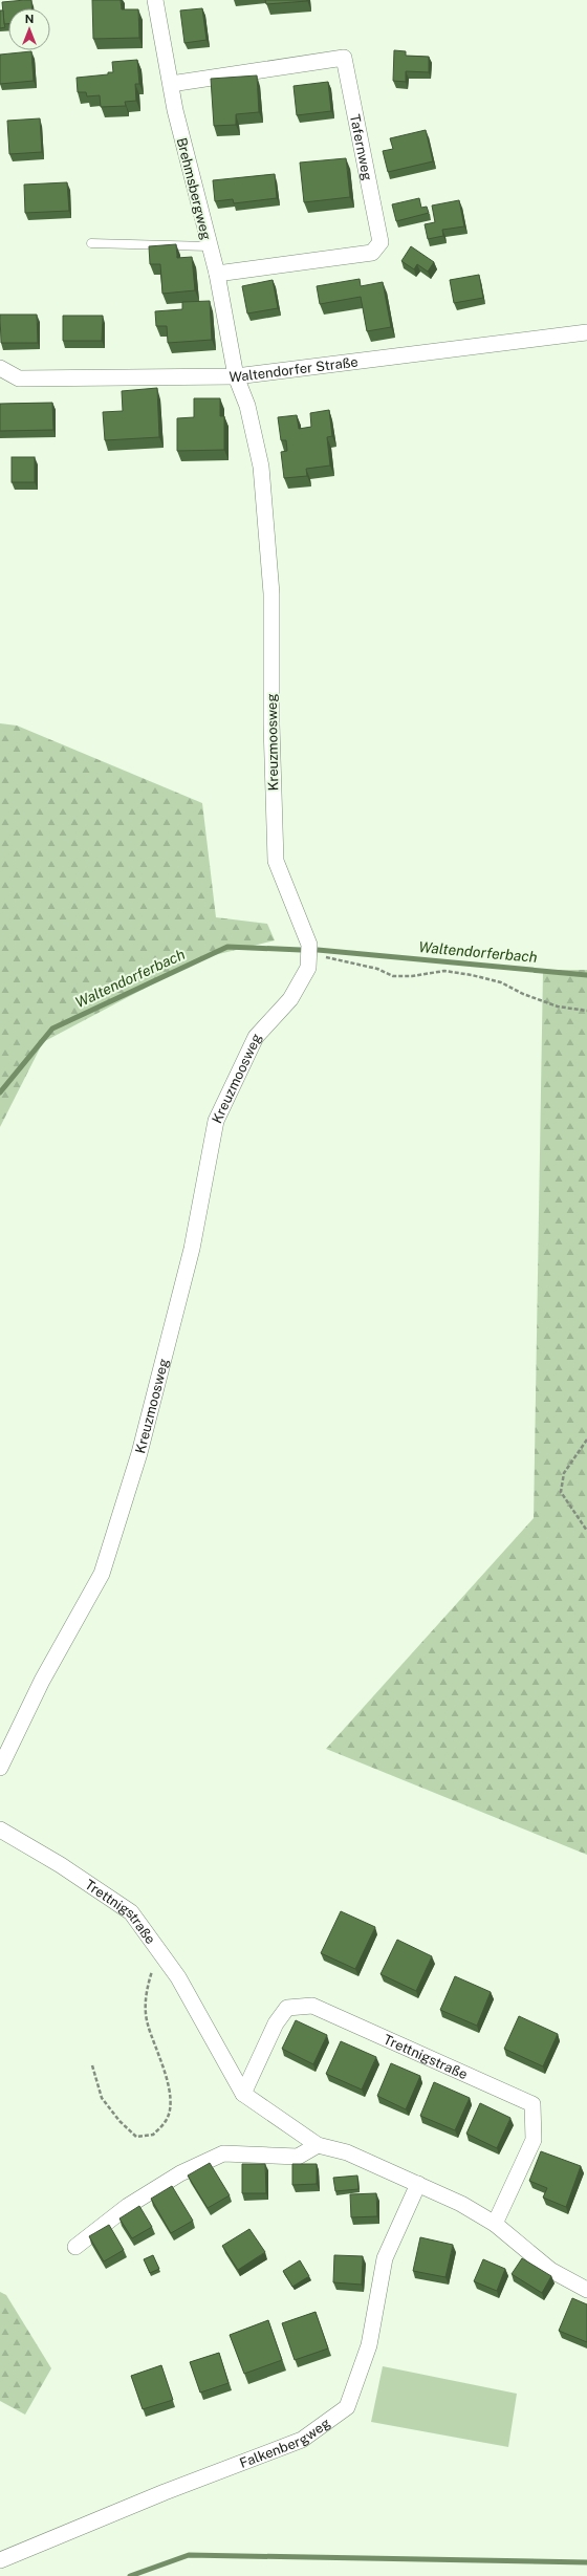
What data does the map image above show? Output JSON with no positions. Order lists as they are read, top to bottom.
{
  "streets": {
    "street": [
      "Tafernweg",
      "Brehmsbergweg",
      "Waltendorfer Straße",
      "Kreuzmoosweg",
      "Trettnigstraße",
      "Falkenbergweg"
    ]
  },
  "crossings": [
    ["Tafernweg", "Brehmsbergweg"],
    ["Brehmsbergweg", "Waltendorfer Straße"],
    ["Brehmsbergweg", "Kreuzmoosweg"],
    ["Waltendorfer Straße", "Kreuzmoosweg"],
    ["Trettnigstraße", "Falkenbergweg"]
  ],
  "water": ["Waltendorferbach"],
  "north": "top"
}
